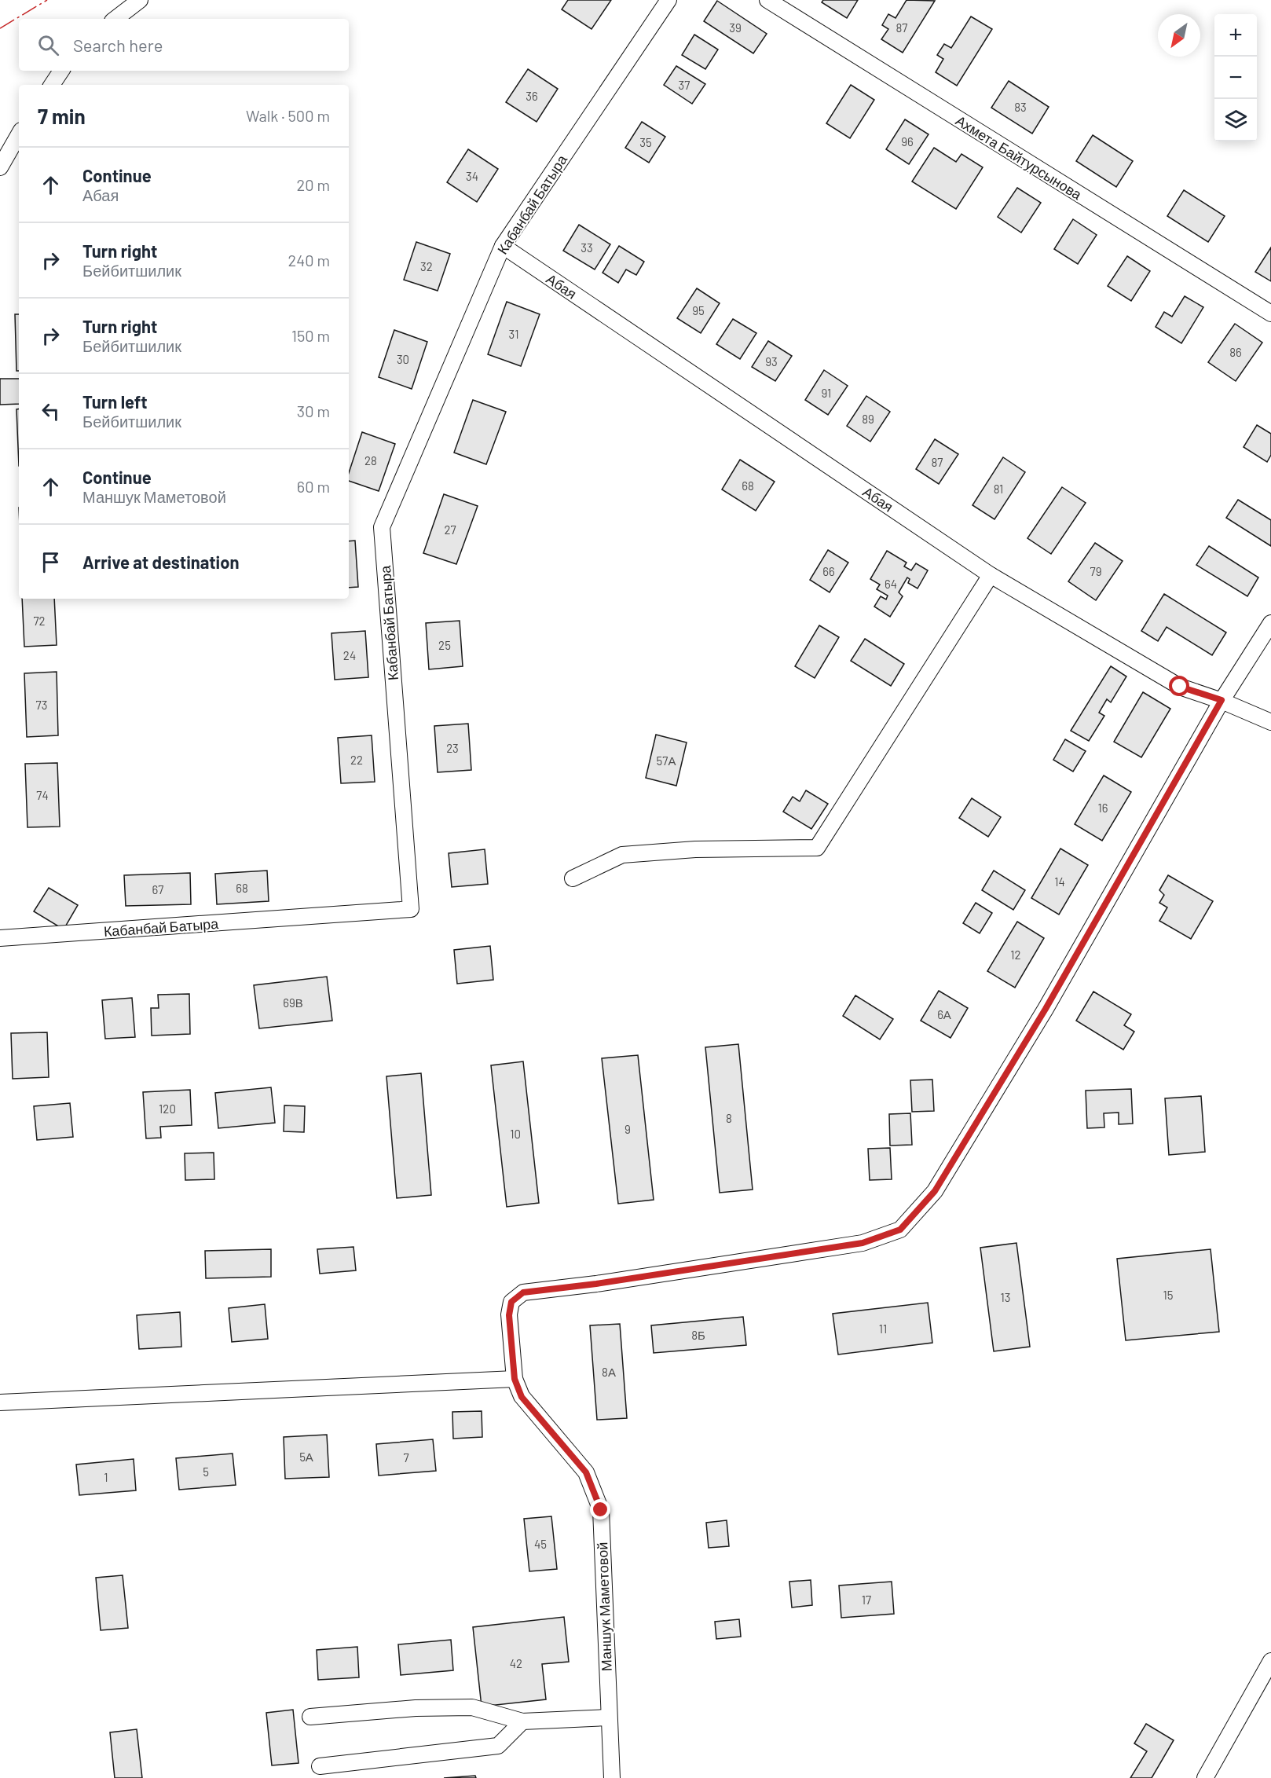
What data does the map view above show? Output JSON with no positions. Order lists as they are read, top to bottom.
{
  "streets": {
    "street": [
      "Ахмета Байтурсынова",
      "Кабанбай Батыра",
      "Абая",
      "Маншук Маметовой"
    ]
  },
  "crossings": [
    ["Кабанбай Батыра", "Абая"],
    ["Абая", "Маншук Маметовой"]
  ],
  "house_numbers": [
    "39",
    "87",
    "37",
    "36",
    "83",
    "96",
    "35",
    "34",
    "33",
    "32",
    "95",
    "31",
    "86",
    "30",
    "93",
    "91",
    "89",
    "28",
    "87",
    "68",
    "81",
    "27",
    "66",
    "79",
    "64",
    "72",
    "25",
    "24",
    "73",
    "23",
    "22",
    "57А",
    "74",
    "16",
    "14",
    "68",
    "67",
    "12",
    "69В",
    "6А",
    "120",
    "8",
    "9",
    "10",
    "15",
    "13",
    "11",
    "8Б",
    "8А",
    "5А",
    "7",
    "5",
    "1",
    "45",
    "17",
    "42"
  ],
  "north": "bottom left",
  "page": {
    "map_buttons": ["+", "−"],
    "search": "Search here",
    "heading": ["7 min", "Walk · 500 m"],
    "list": [
      ["Continue", "Абая", "20 m"],
      ["Turn right", "Бейбитшилик", "240 m"],
      ["Turn right", "Бейбитшилик", "150 m"],
      ["Turn left", "Бейбитшилик", "30 m"],
      ["Continue", "Маншук Маметовой", "60 m"],
      "Arrive at destination"
    ]
  }
}
